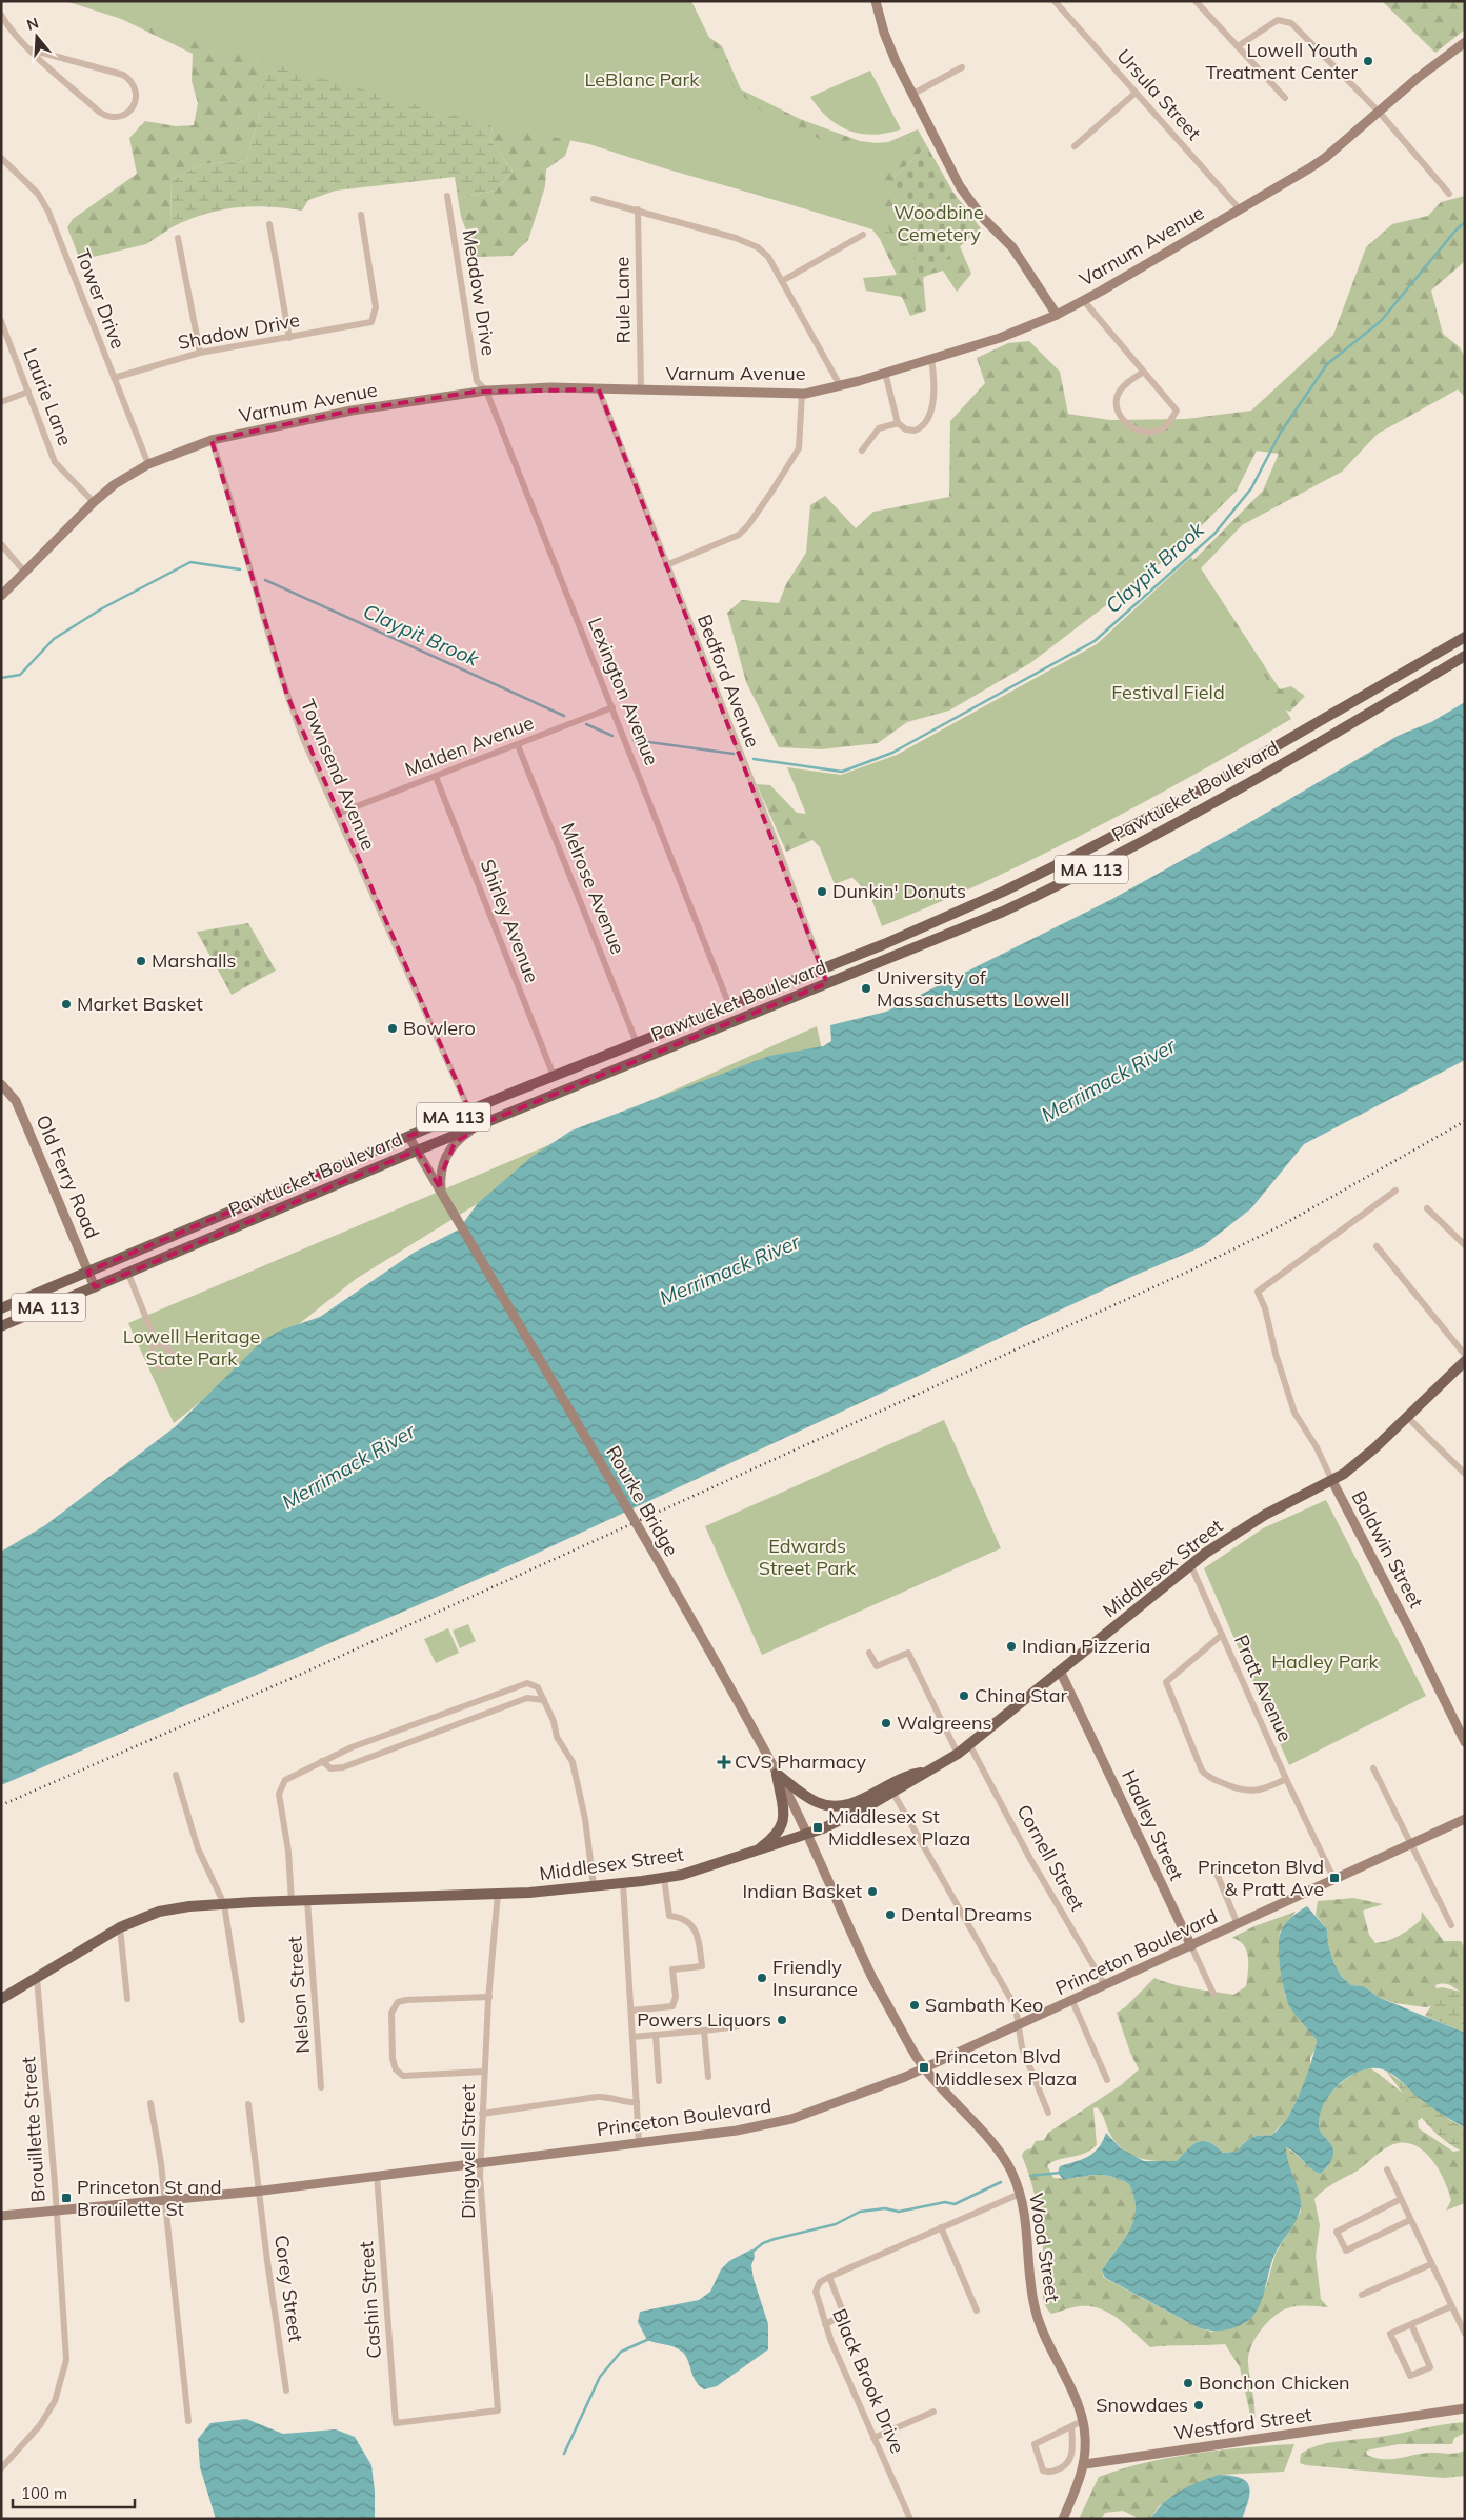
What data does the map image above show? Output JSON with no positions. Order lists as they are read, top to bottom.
{
  "streets": {
    "main road": [
      "Varnum Avenue",
      "Pawtucket Boulevard",
      "MA 113",
      "Old Ferry Road",
      "Rourke Bridge",
      "Baldwin Street",
      "Middlesex Street",
      "Hadley Street",
      "Princeton Boulevard",
      "Wood Street",
      "Westford Street"
    ],
    "street": [
      "Ursula Street",
      "Meadow Drive",
      "Tower Drive",
      "Rule Lane",
      "Shadow Drive",
      "Laurie Lane",
      "Bedford Avenue",
      "Lexington Avenue",
      "Malden Avenue",
      "Townsend Avenue",
      "Melrose Avenue",
      "Shirley Avenue",
      "Pratt Avenue",
      "Cornell Street",
      "Nelson Street",
      "Brouillette Street",
      "Dingwell Street",
      "Corey Street",
      "Cashin Street",
      "Black Brook Drive"
    ]
  },
  "crossings": [
    ["Ursula Street", "Varnum Avenue"],
    ["Varnum Avenue", "Meadow Drive"],
    ["Varnum Avenue", "Tower Drive"],
    ["Varnum Avenue", "Rule Lane"],
    ["Varnum Avenue", "Laurie Lane"],
    ["Varnum Avenue", "Bedford Avenue"],
    ["Varnum Avenue", "Lexington Avenue"],
    ["Varnum Avenue", "Townsend Avenue"],
    ["Meadow Drive", "Lexington Avenue"],
    ["Tower Drive", "Shadow Drive"],
    ["Bedford Avenue", "Pawtucket Boulevard"],
    ["Lexington Avenue", "Malden Avenue"],
    ["Lexington Avenue", "Pawtucket Boulevard"],
    ["Malden Avenue", "Townsend Avenue"],
    ["Malden Avenue", "Melrose Avenue"],
    ["Malden Avenue", "Shirley Avenue"],
    ["Townsend Avenue", "Pawtucket Boulevard"],
    ["Pawtucket Boulevard", "Melrose Avenue"],
    ["Pawtucket Boulevard", "Shirley Avenue"],
    ["Pawtucket Boulevard", "Old Ferry Road"],
    ["Pawtucket Boulevard", "Rourke Bridge"],
    ["Rourke Bridge", "Middlesex Street"],
    ["Rourke Bridge", "Wood Street"],
    ["Baldwin Street", "Middlesex Street"],
    ["Middlesex Street", "Pratt Avenue"],
    ["Middlesex Street", "Hadley Street"],
    ["Middlesex Street", "Cornell Street"],
    ["Middlesex Street", "Nelson Street"],
    ["Middlesex Street", "Brouillette Street"],
    ["Middlesex Street", "Dingwell Street"],
    ["Middlesex Street", "Wood Street"],
    ["Pratt Avenue", "Princeton Boulevard"],
    ["Hadley Street", "Princeton Boulevard"],
    ["Cornell Street", "Princeton Boulevard"],
    ["Princeton Boulevard", "Brouillette Street"],
    ["Princeton Boulevard", "Dingwell Street"],
    ["Princeton Boulevard", "Wood Street"],
    ["Princeton Boulevard", "Corey Street"],
    ["Princeton Boulevard", "Cashin Street"],
    ["Dingwell Street", "Cashin Street"],
    ["Wood Street", "Westford Street"]
  ],
  "water": ["Claypit Brook", "Merrimack River"],
  "parks": [
    "LeBlanc Park",
    "Woodbine Cemetery",
    "Festival Field",
    "Lowell Heritage State Park",
    "Edwards Street Park",
    "Hadley Park"
  ],
  "places": {
    "other": [
      "Lowell Youth Treatment Center",
      "Dunkin' Donuts",
      "Marshalls",
      "University of Massachusetts Lowell",
      "Market Basket",
      "Bowlero",
      "Indian Pizzeria",
      "China Star",
      "Walgreens",
      "Indian Basket",
      "Dental Dreams",
      "Friendly Insurance",
      "Sambath Keo",
      "Powers Liquors",
      "Bonchon Chicken",
      "Snowdaes"
    ],
    "health": ["CVS Pharmacy"],
    "transit": [
      "Middlesex St Middlesex Plaza",
      "Princeton Blvd & Pratt Ave",
      "Princeton Blvd Middlesex Plaza",
      "Princeton St and Brouilette St"
    ]
  },
  "scale_bar": "100 m",
  "north": "top"
}
